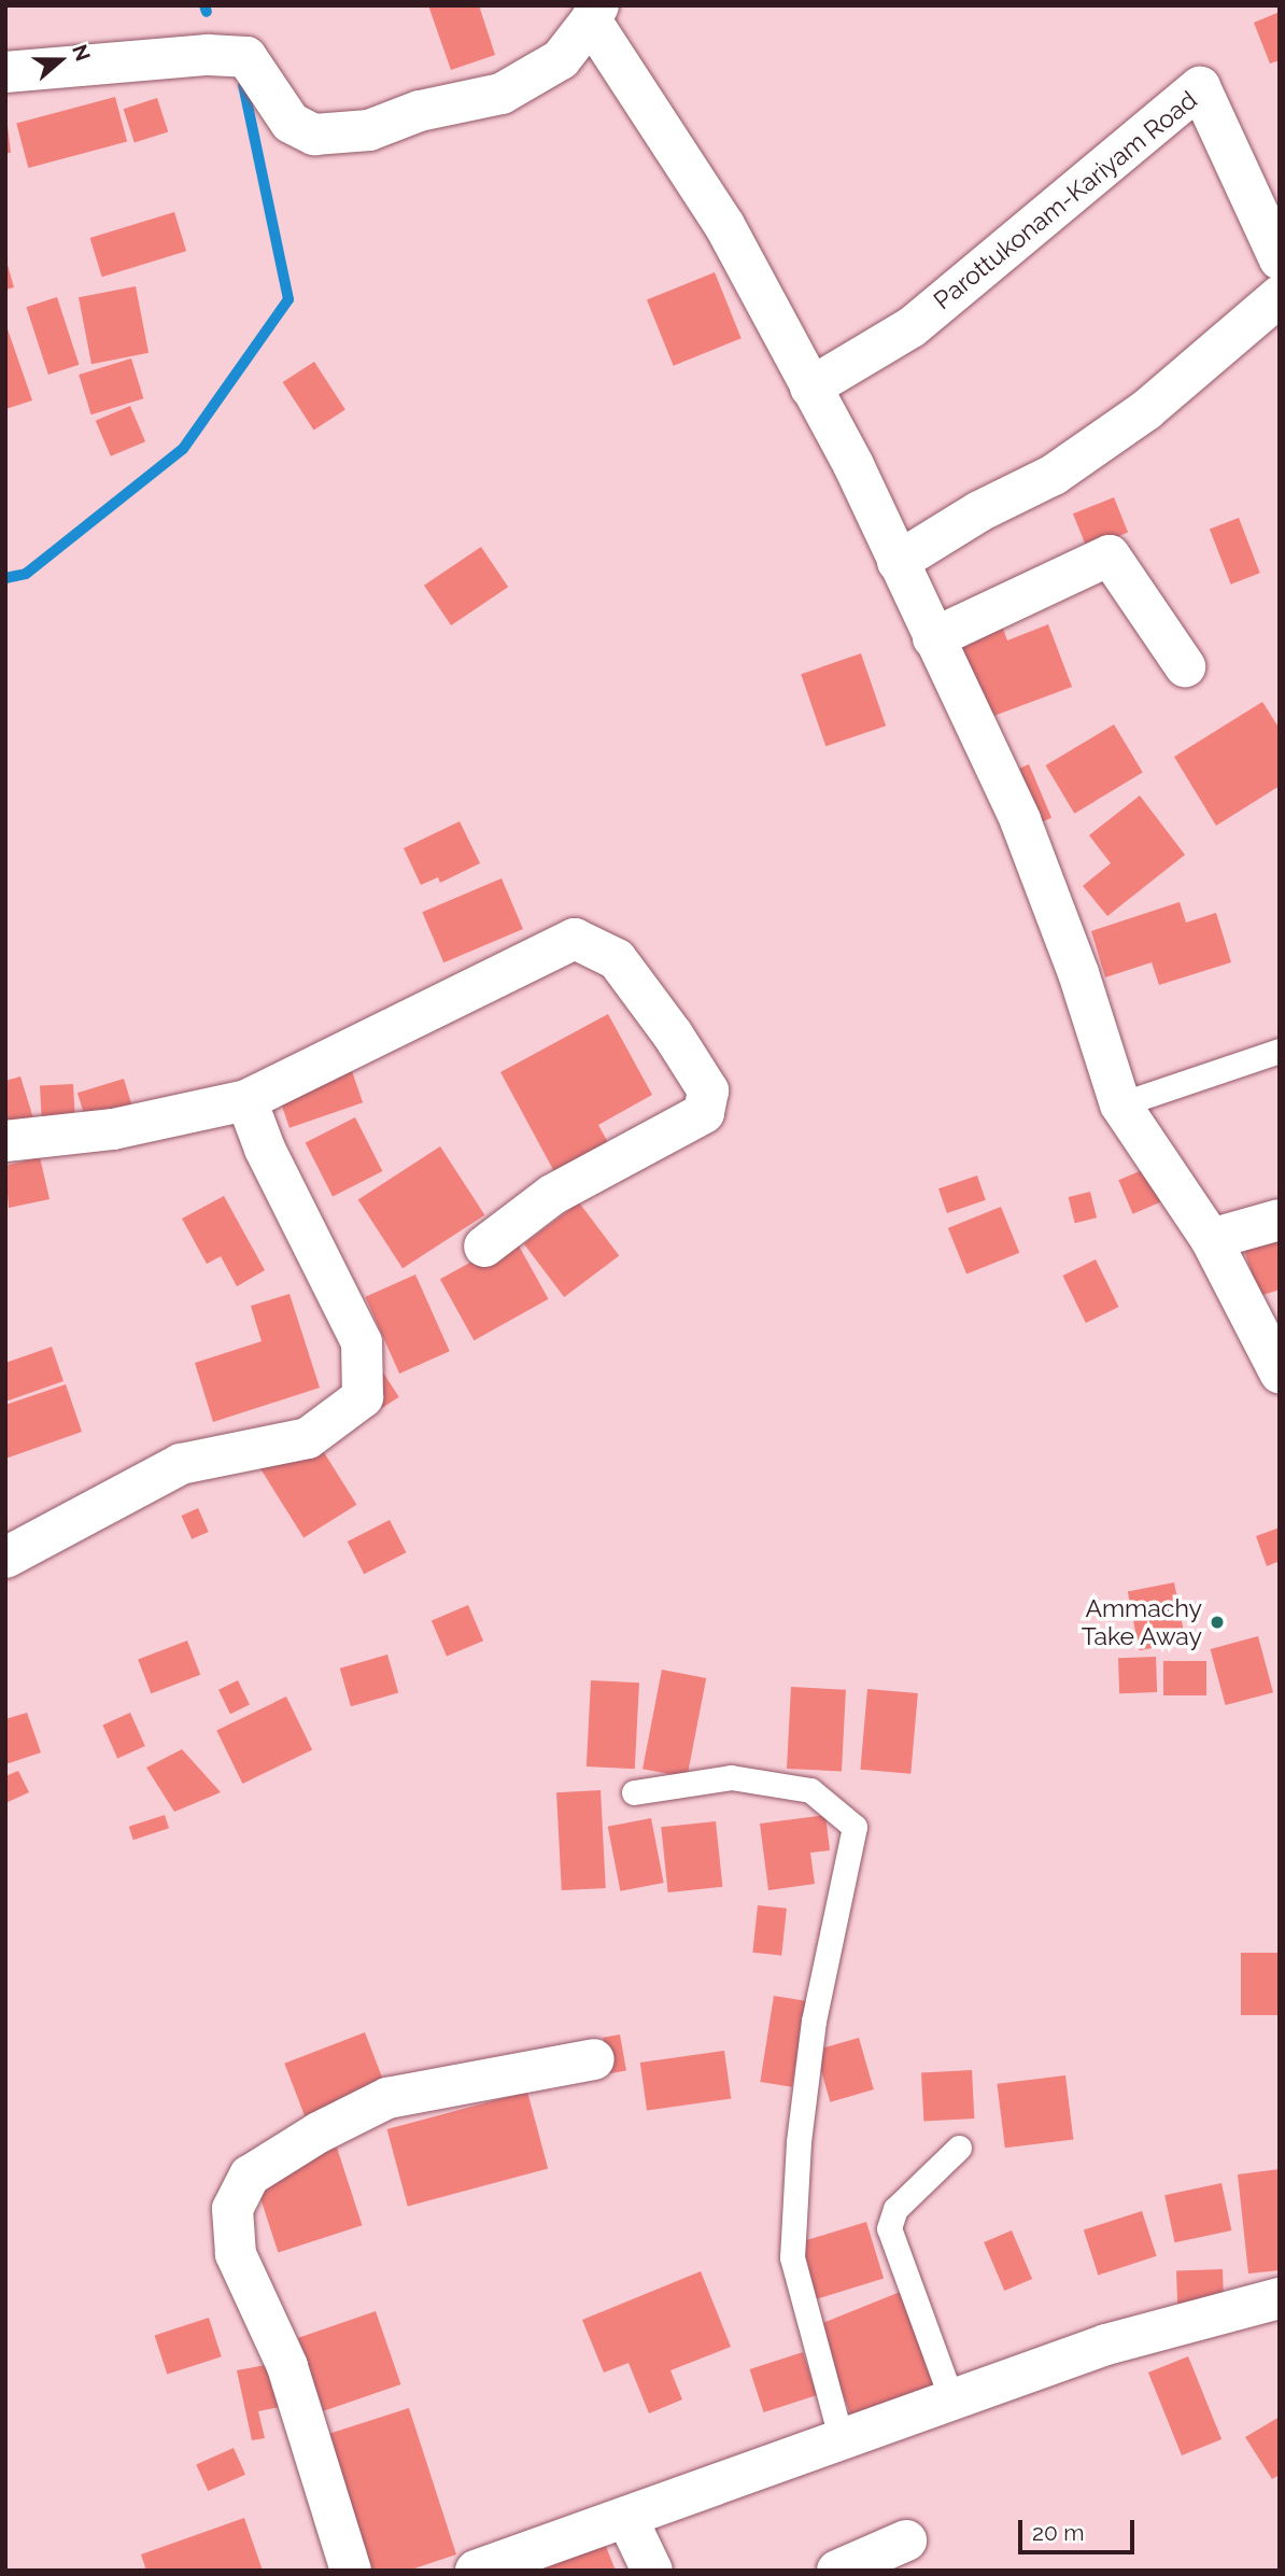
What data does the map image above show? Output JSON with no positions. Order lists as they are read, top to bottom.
{
  "streets": {
    "street": ["Parottukonam-Kariyam Road"]
  },
  "places": ["Ammachy Take Away"],
  "scale_bar": "20 m",
  "north": "right"
}
